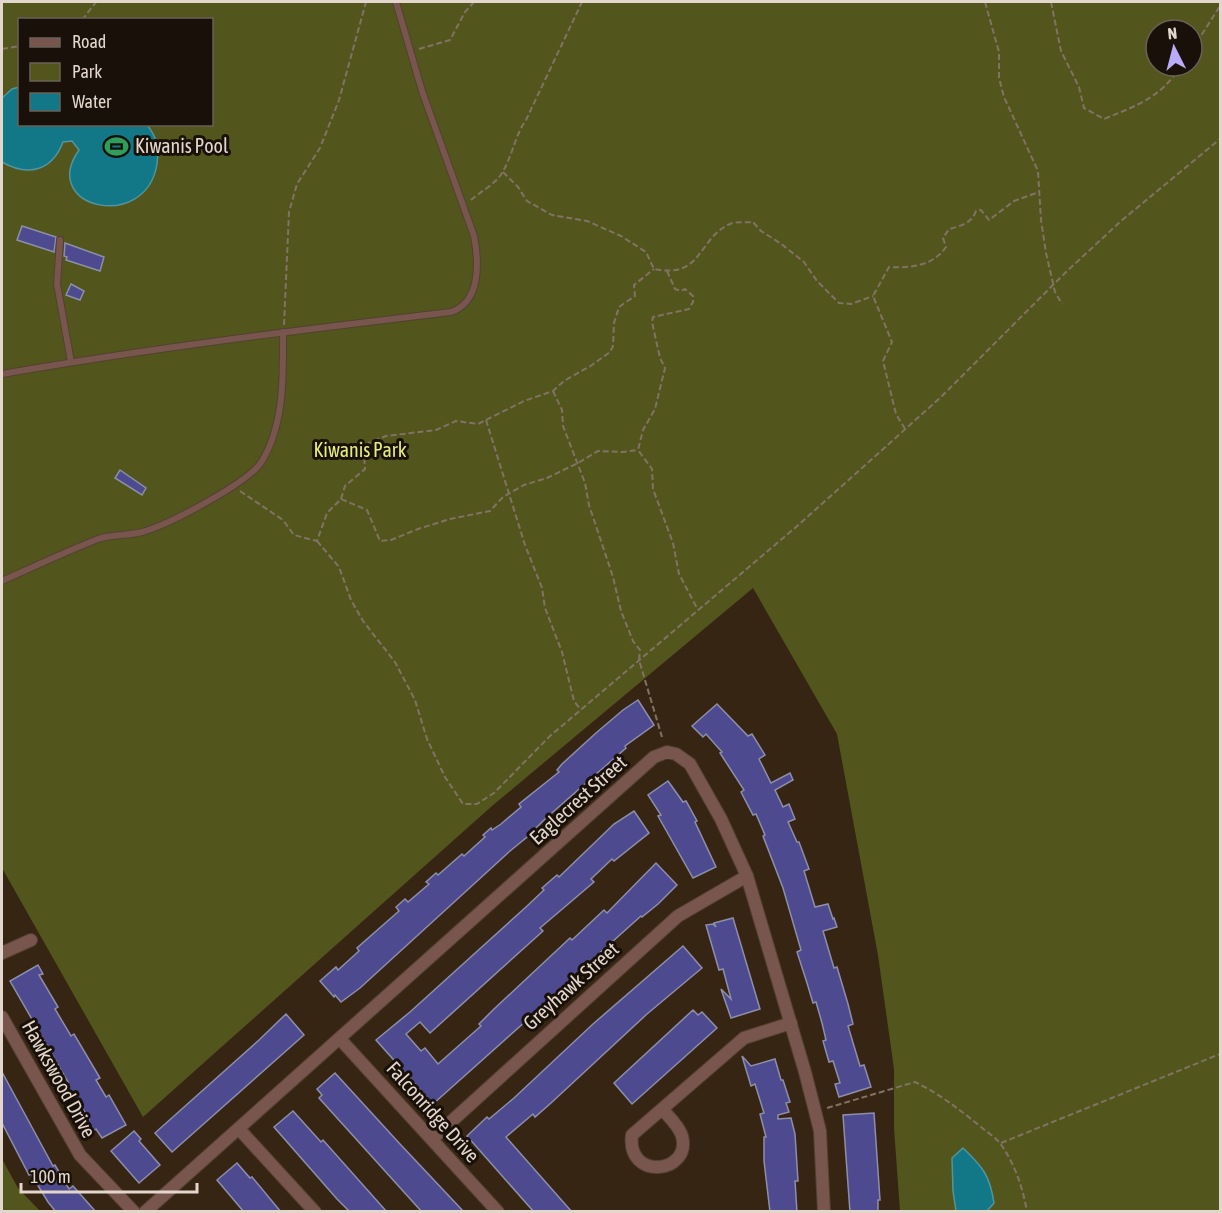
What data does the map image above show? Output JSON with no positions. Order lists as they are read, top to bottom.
{
  "streets": {
    "street": [
      "Eaglecrest Street",
      "Greyhawk Street",
      "Hawkswood Drive",
      "Falconridge Drive"
    ]
  },
  "crossings": [
    ["Eaglecrest Street", "Greyhawk Street"],
    ["Eaglecrest Street", "Falconridge Drive"],
    ["Greyhawk Street", "Falconridge Drive"]
  ],
  "parks": ["Kiwanis Park"],
  "places": {
    "sports": ["Kiwanis Pool"]
  },
  "legend": ["Road", "Park", "Water"],
  "scale_bar": "100 m",
  "north": "top"
}
